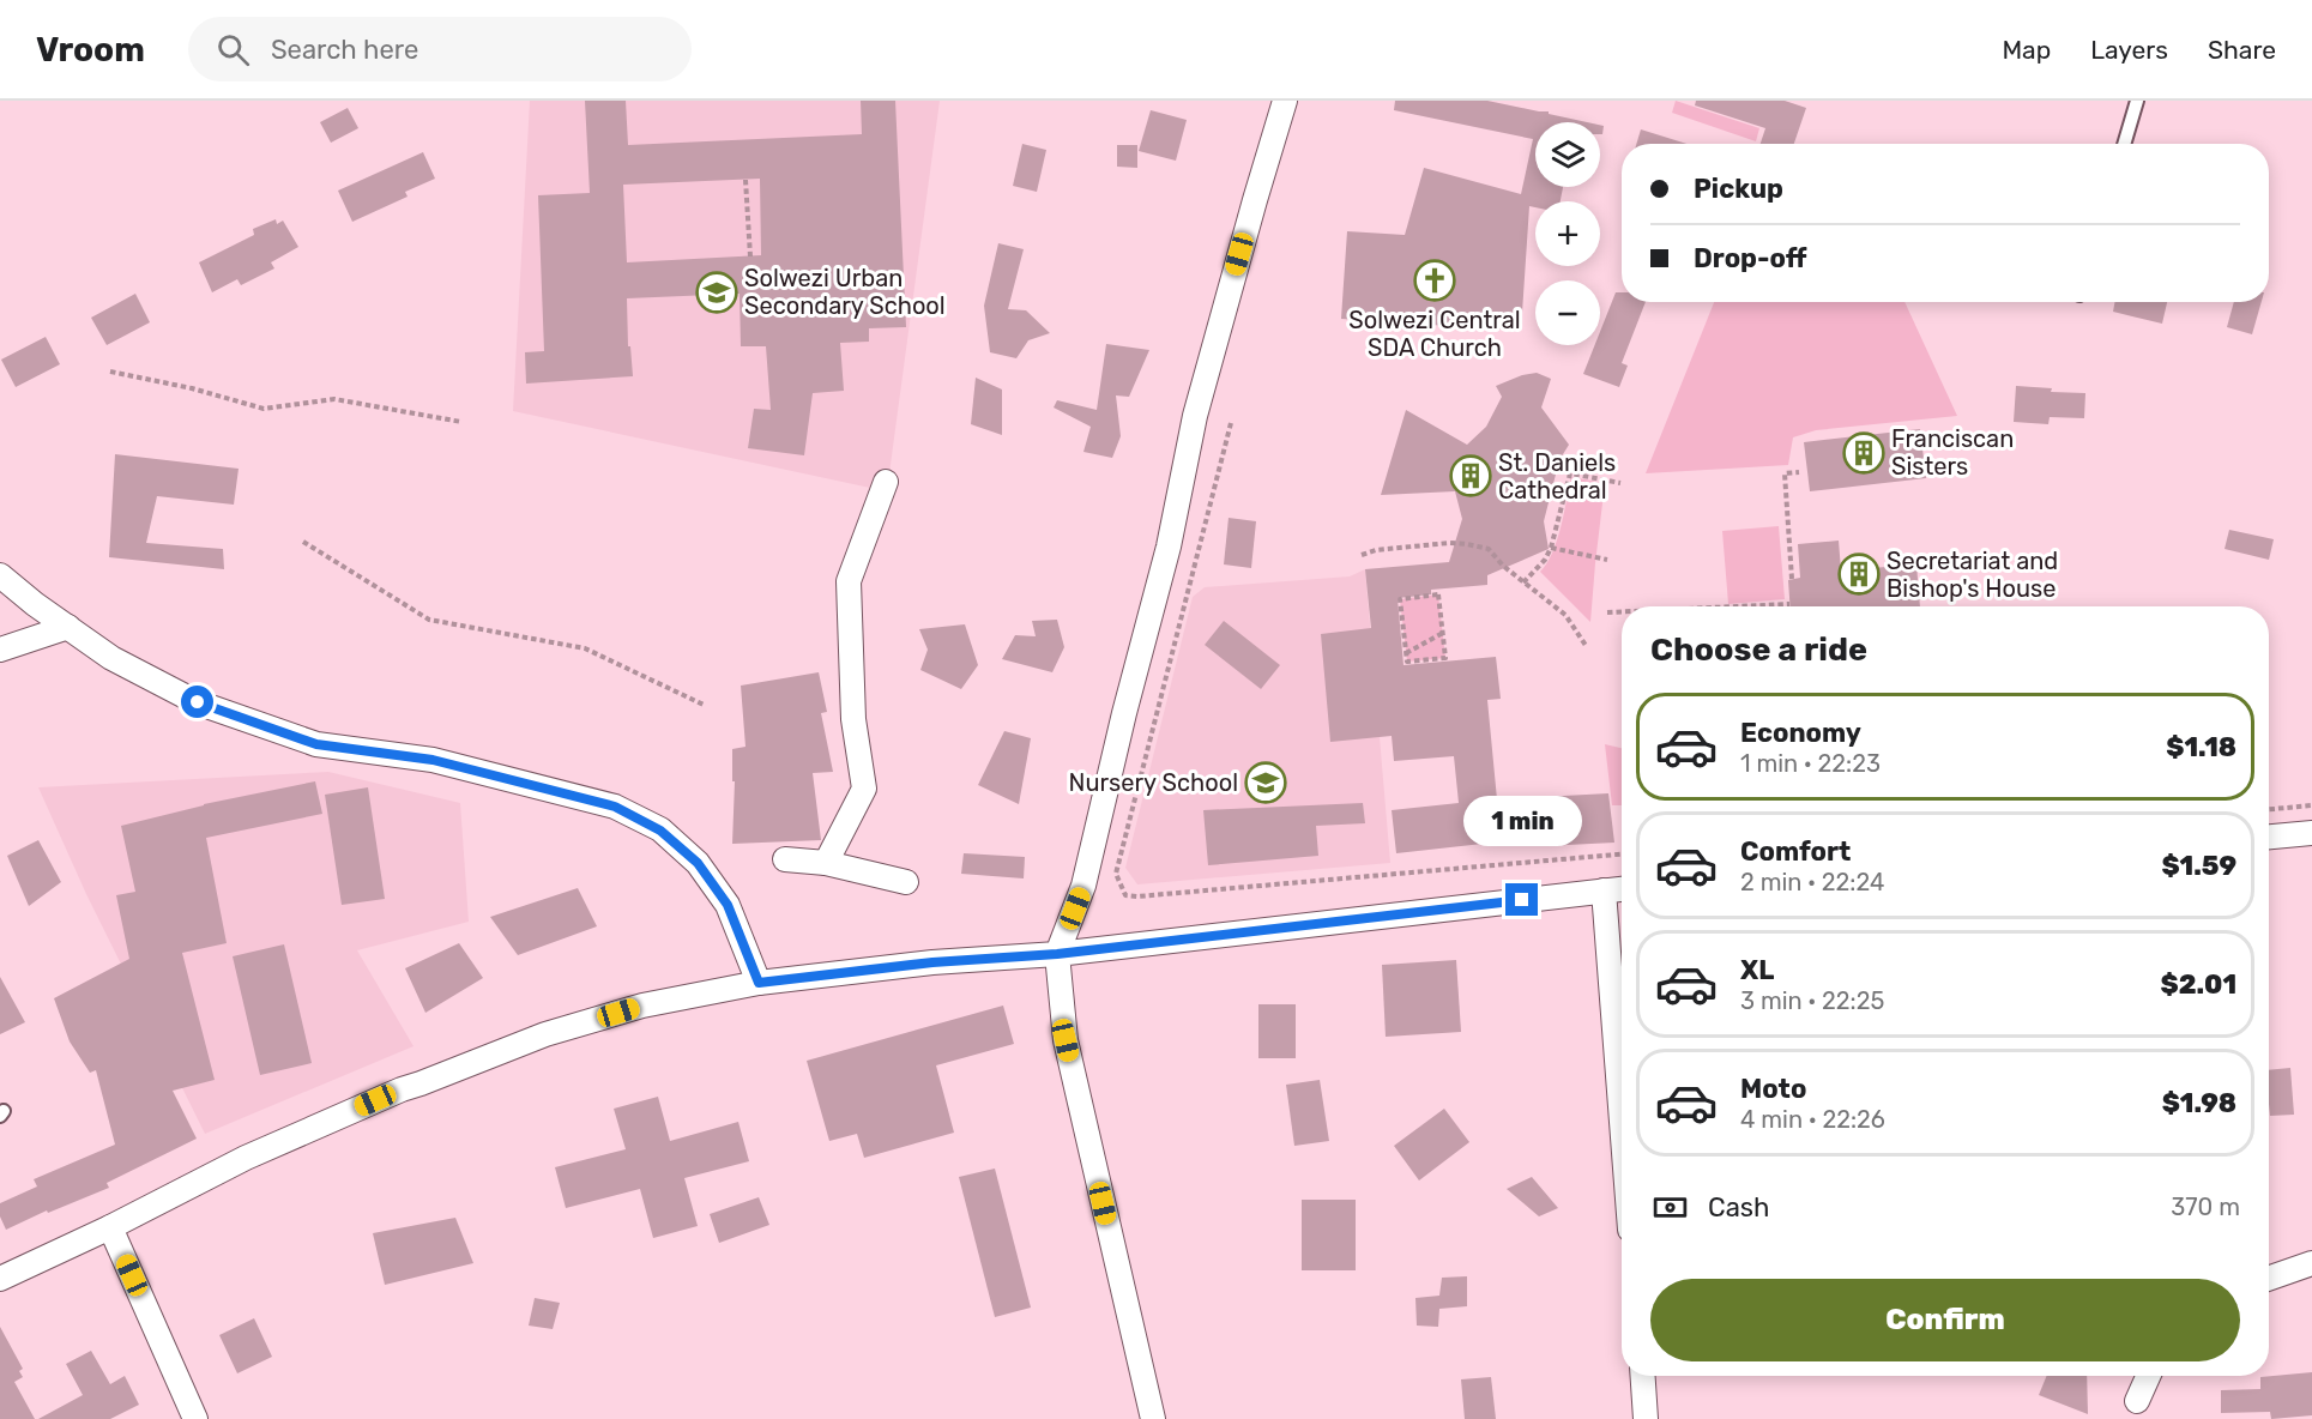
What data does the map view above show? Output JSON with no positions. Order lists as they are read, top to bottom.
{
  "places": {
    "church": ["Solwezi Central SDA Church"],
    "school or university": ["Solwezi Urban Secondary School", "Nursery School"],
    "building": ["Franciscan Sisters", "St. Daniels Cathedral", "Secretariat and Bishop's House"]
  },
  "page": {
    "header": "Vroom",
    "search": "Search here",
    "nav": ["Map", "Layers", "Share"],
    "map_buttons": ["+", "−"],
    "banner": ["Pickup", "Drop-off"],
    "heading": "Choose a ride",
    "list": [
      {
        "name": "Economy",
        "note": "1 min · 22:23",
        "value": "$1.18"
      },
      {
        "name": "Comfort",
        "note": "2 min · 22:24",
        "value": "$1.59"
      },
      {
        "name": "XL",
        "note": "3 min · 22:25",
        "value": "$2.01"
      },
      {
        "name": "Moto",
        "note": "4 min · 22:26",
        "value": "$1.98"
      }
    ],
    "bubble": "1 min",
    "pay": ["Cash", "370 m"],
    "buttons": "Confirm"
  }
}
